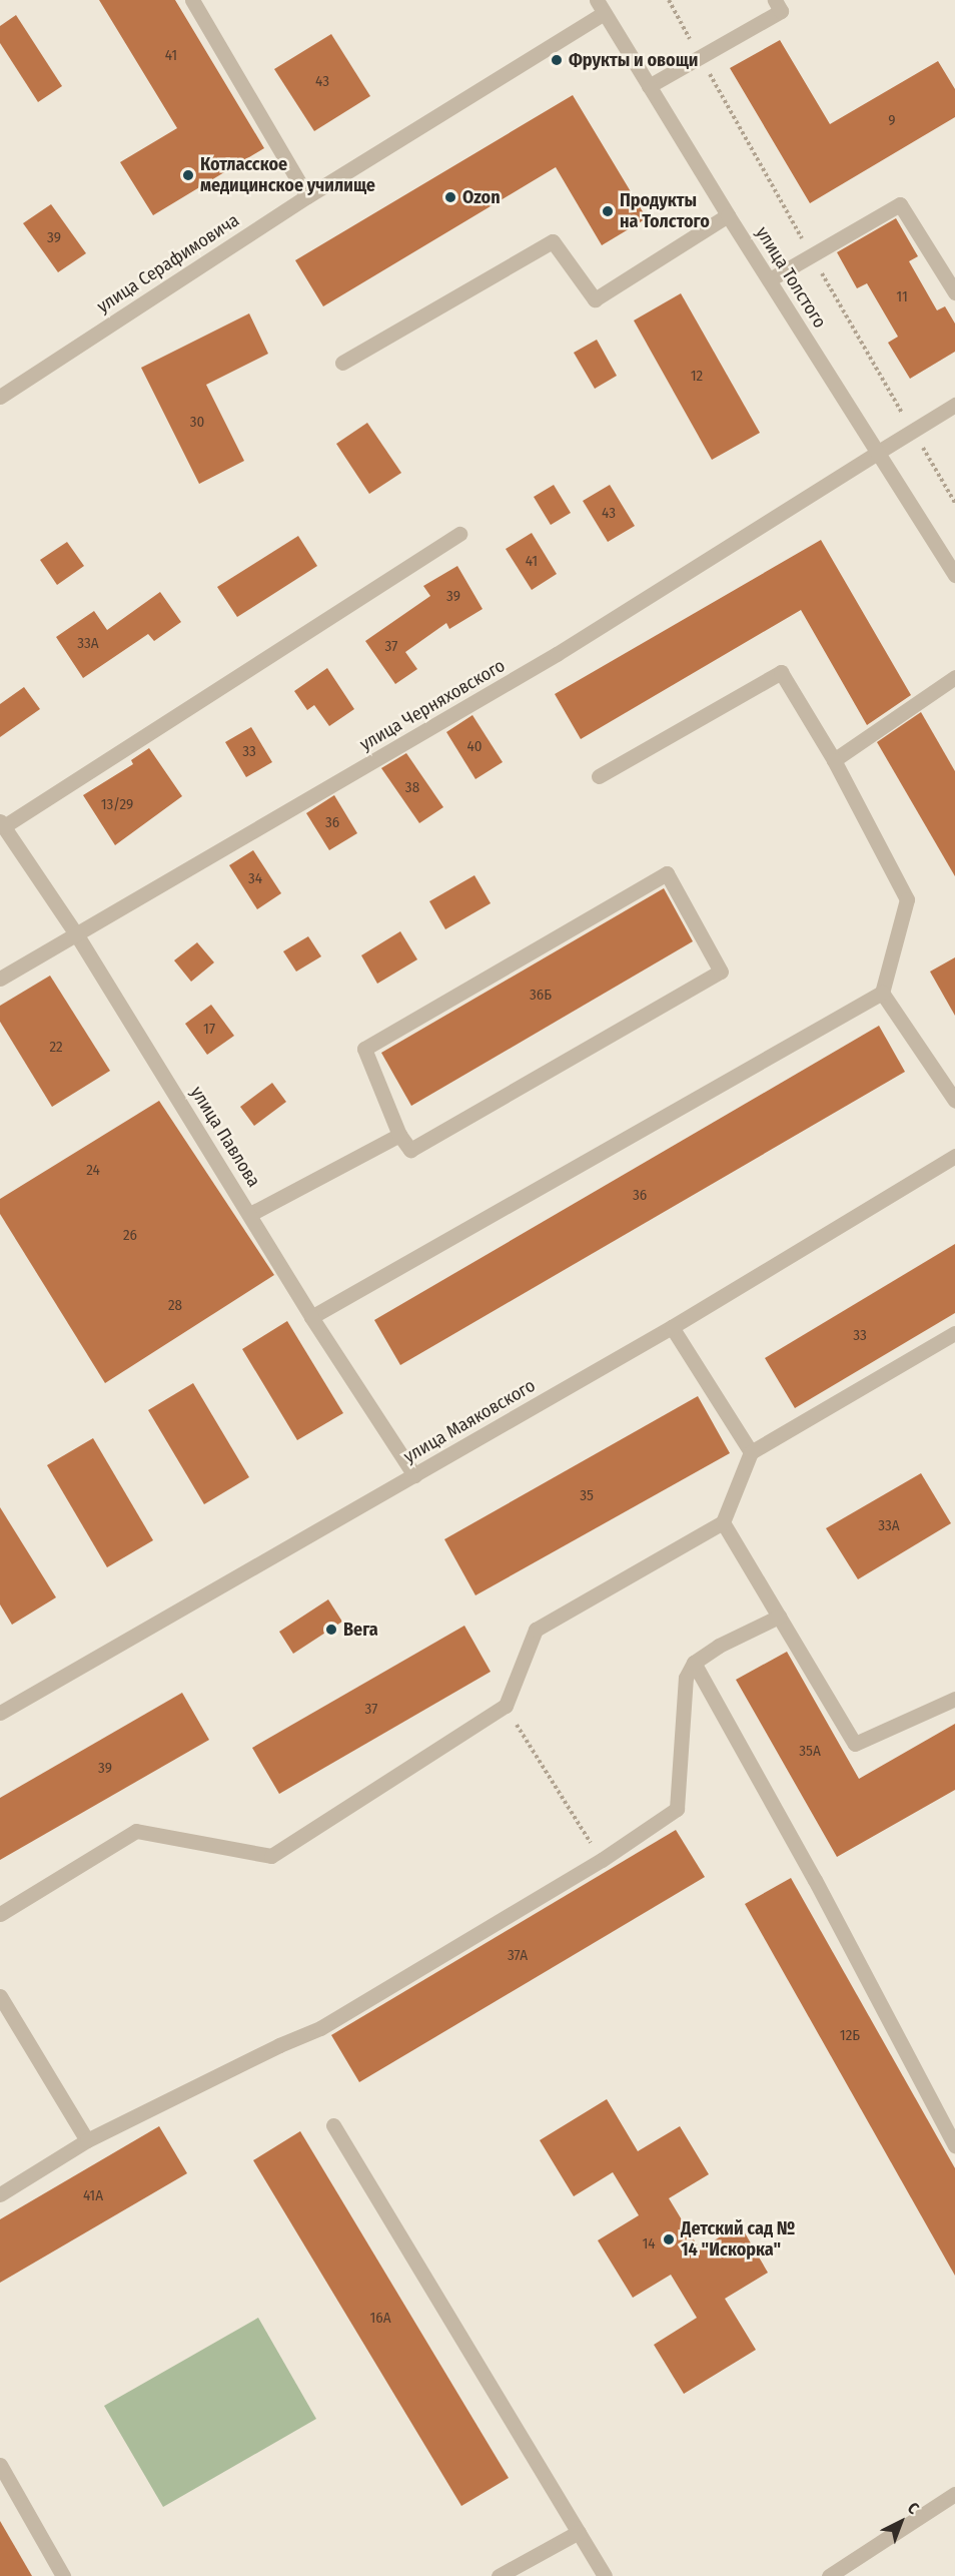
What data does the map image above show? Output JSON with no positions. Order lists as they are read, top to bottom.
{
  "streets": {
    "street": [
      "улица Серафимовича",
      "улица Толстого",
      "улица Черняховского",
      "улица Павлова",
      "улица Маяковского"
    ]
  },
  "crossings": [
    ["улица Серафимовича", "улица Толстого"],
    ["улица Толстого", "улица Черняховского"],
    ["улица Черняховского", "улица Павлова"],
    ["улица Павлова", "улица Маяковского"]
  ],
  "places": [
    "Фрукты и овощи",
    "Котласское медицинское училище",
    "Ozon",
    "Продукты на Толстого",
    "Вега",
    "Детский сад № 14 \"Искорка\""
  ],
  "house_numbers": [
    "41",
    "43",
    "9",
    "39",
    "11",
    "12",
    "30",
    "43",
    "41",
    "39",
    "33А",
    "37",
    "40",
    "33",
    "38",
    "13/29",
    "36",
    "34",
    "36Б",
    "17",
    "22",
    "24",
    "36",
    "26",
    "28",
    "33",
    "35",
    "33А",
    "37",
    "35А",
    "39",
    "37А",
    "12Б",
    "41А",
    "14",
    "16А"
  ],
  "north": "top right"
}
